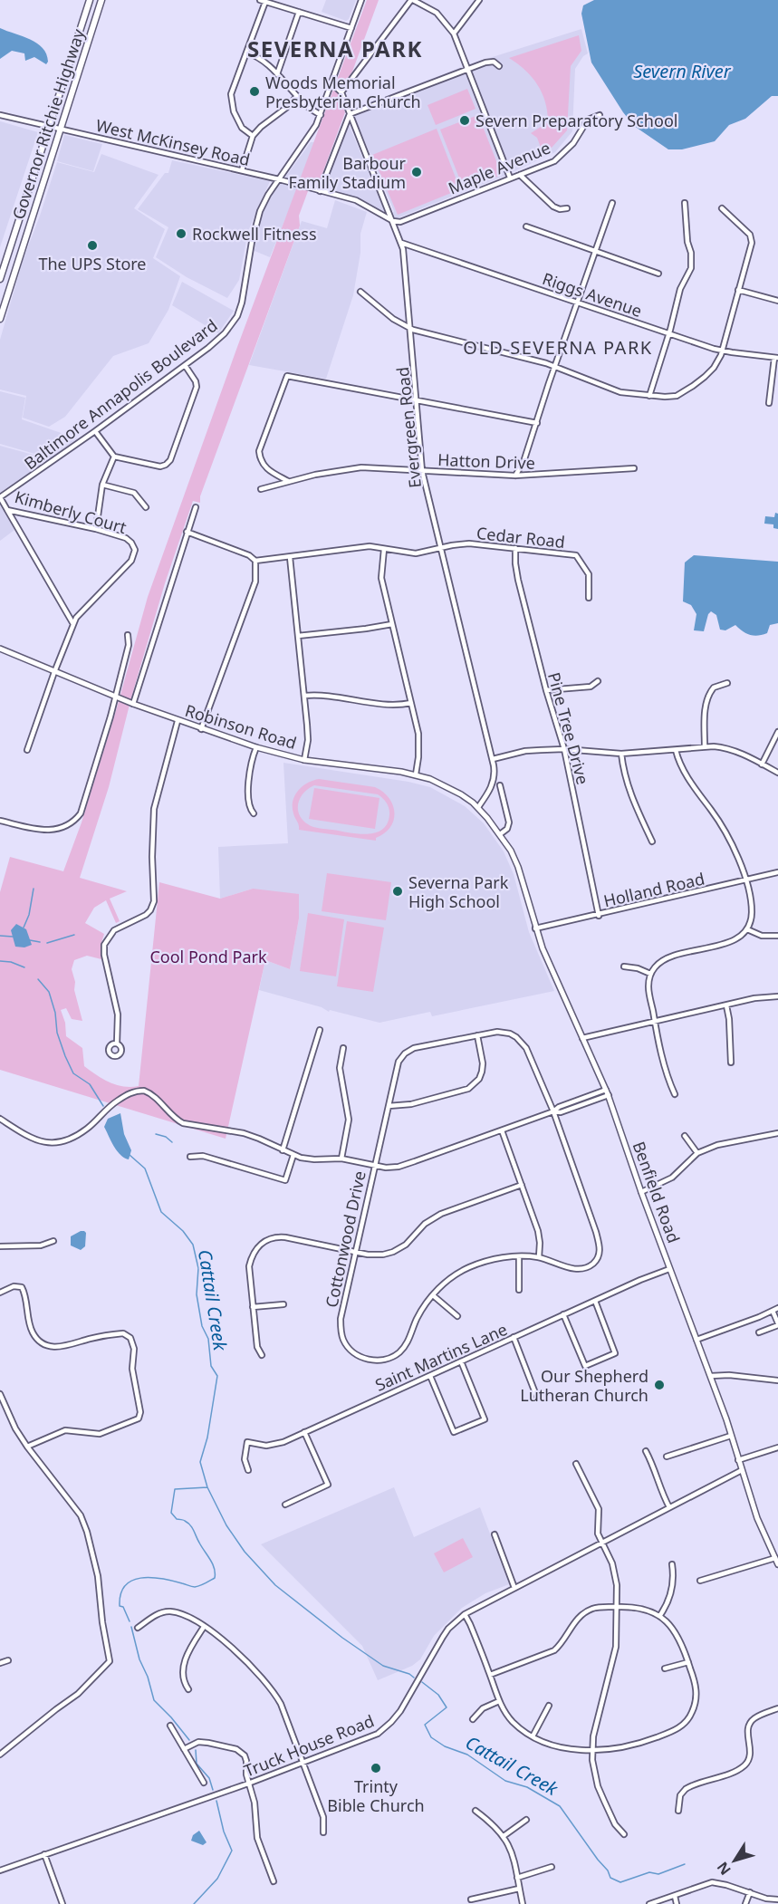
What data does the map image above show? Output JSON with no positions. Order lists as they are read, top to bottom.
{
  "streets": {
    "highway": ["Governor Ritchie Highway"],
    "main road": ["Robinson Road", "Benfield Road"],
    "street": [
      "West McKinsey Road",
      "Maple Avenue",
      "Riggs Avenue",
      "Baltimore Annapolis Boulevard",
      "Evergreen Road",
      "Hatton Drive",
      "Kimberly Court",
      "Cedar Road",
      "Pine Tree Drive",
      "Holland Road",
      "Cottonwood Drive",
      "Saint Martins Lane",
      "Truck House Road"
    ]
  },
  "crossings": [
    ["Governor Ritchie Highway", "West McKinsey Road"],
    ["West McKinsey Road", "Baltimore Annapolis Boulevard"],
    ["Maple Avenue", "Evergreen Road"],
    ["Riggs Avenue", "Evergreen Road"],
    ["Baltimore Annapolis Boulevard", "Evergreen Road"],
    ["Baltimore Annapolis Boulevard", "Kimberly Court"],
    ["Evergreen Road", "Hatton Drive"],
    ["Evergreen Road", "Cedar Road"],
    ["Evergreen Road", "Robinson Road"],
    ["Evergreen Road", "Benfield Road"],
    ["Cedar Road", "Pine Tree Drive"],
    ["Robinson Road", "Benfield Road"],
    ["Pine Tree Drive", "Holland Road"],
    ["Holland Road", "Benfield Road"],
    ["Benfield Road", "Saint Martins Lane"],
    ["Benfield Road", "Truck House Road"]
  ],
  "districts": ["SEVERNA PARK", "OLD SEVERNA PARK"],
  "water": ["Severn River", "Cattail Creek"],
  "parks": ["Cool Pond Park"],
  "places": [
    "Woods Memorial Presbyterian Church",
    "Severn Preparatory School",
    "Barbour Family Stadium",
    "Rockwell Fitness",
    "The UPS Store",
    "Severna Park High School",
    "Our Shepherd Lutheran Church",
    "Trinty Bible Church"
  ],
  "north": "bottom left"
}
